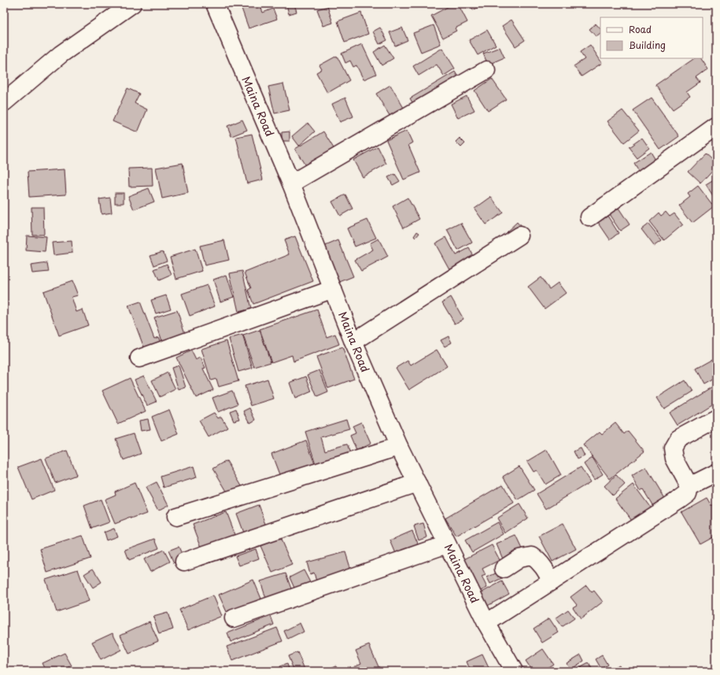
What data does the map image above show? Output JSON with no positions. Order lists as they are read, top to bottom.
{
  "streets": {
    "street": ["Maina Road"]
  },
  "legend": ["Road", "Building"]
}
